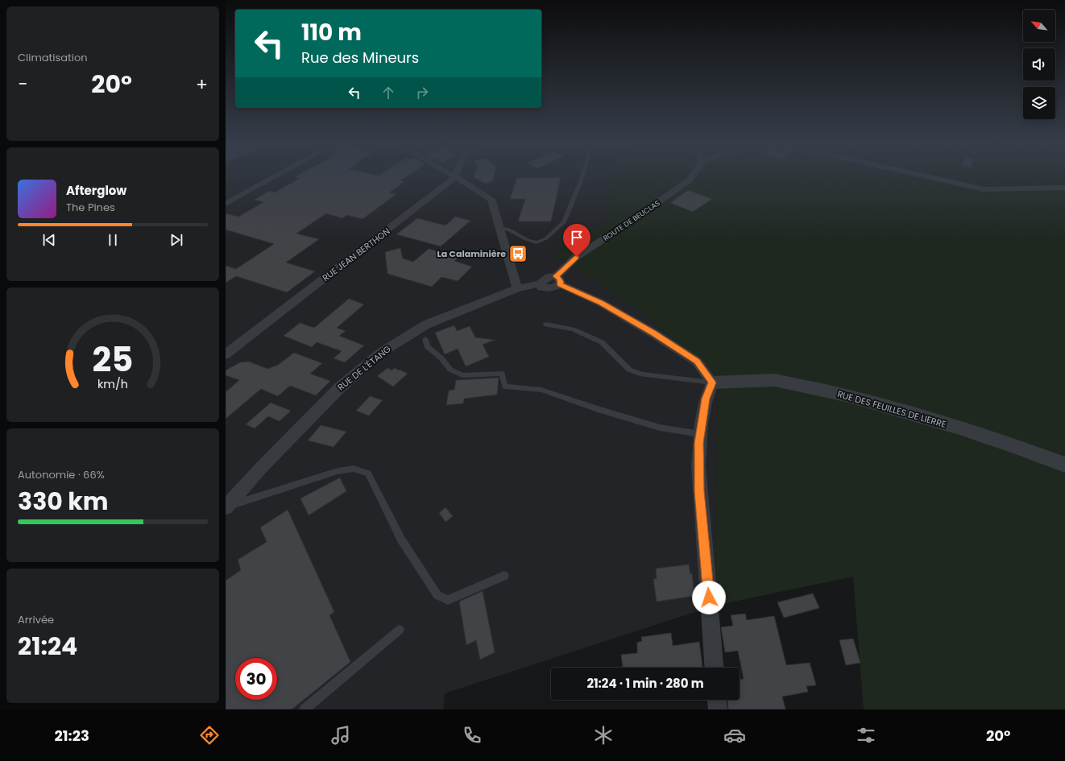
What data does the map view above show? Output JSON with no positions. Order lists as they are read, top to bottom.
{
  "streets": {
    "street": [
      "ROUTE DE BEUCLAS",
      "RUE JEAN BERTHON",
      "RUE DE L'ÉTANG",
      "RUE DES FEUILLES DE LIERRE"
    ]
  },
  "crossings": [
    ["ROUTE DE BEUCLAS", "RUE DE L'ÉTANG"]
  ],
  "places": {
    "bus stop": ["La Calaminière"]
  },
  "north": "top left",
  "page": {
    "tile": [
      "Climatisation",
      ["Autonomie · 66%", "330 km"],
      ["Arrivée", "21:24"]
    ],
    "turn": ["110 m", "Rue des Mineurs"],
    "heat": ["−", "20°", "+"],
    "song": ["Afterglow", "The Pines"],
    "limit": "30",
    "trip": "21:24 · 1 min · 280 m",
    "tabs": ["21:23", "20°"],
    "gauge": ["25", "km/h"]
  }
}
